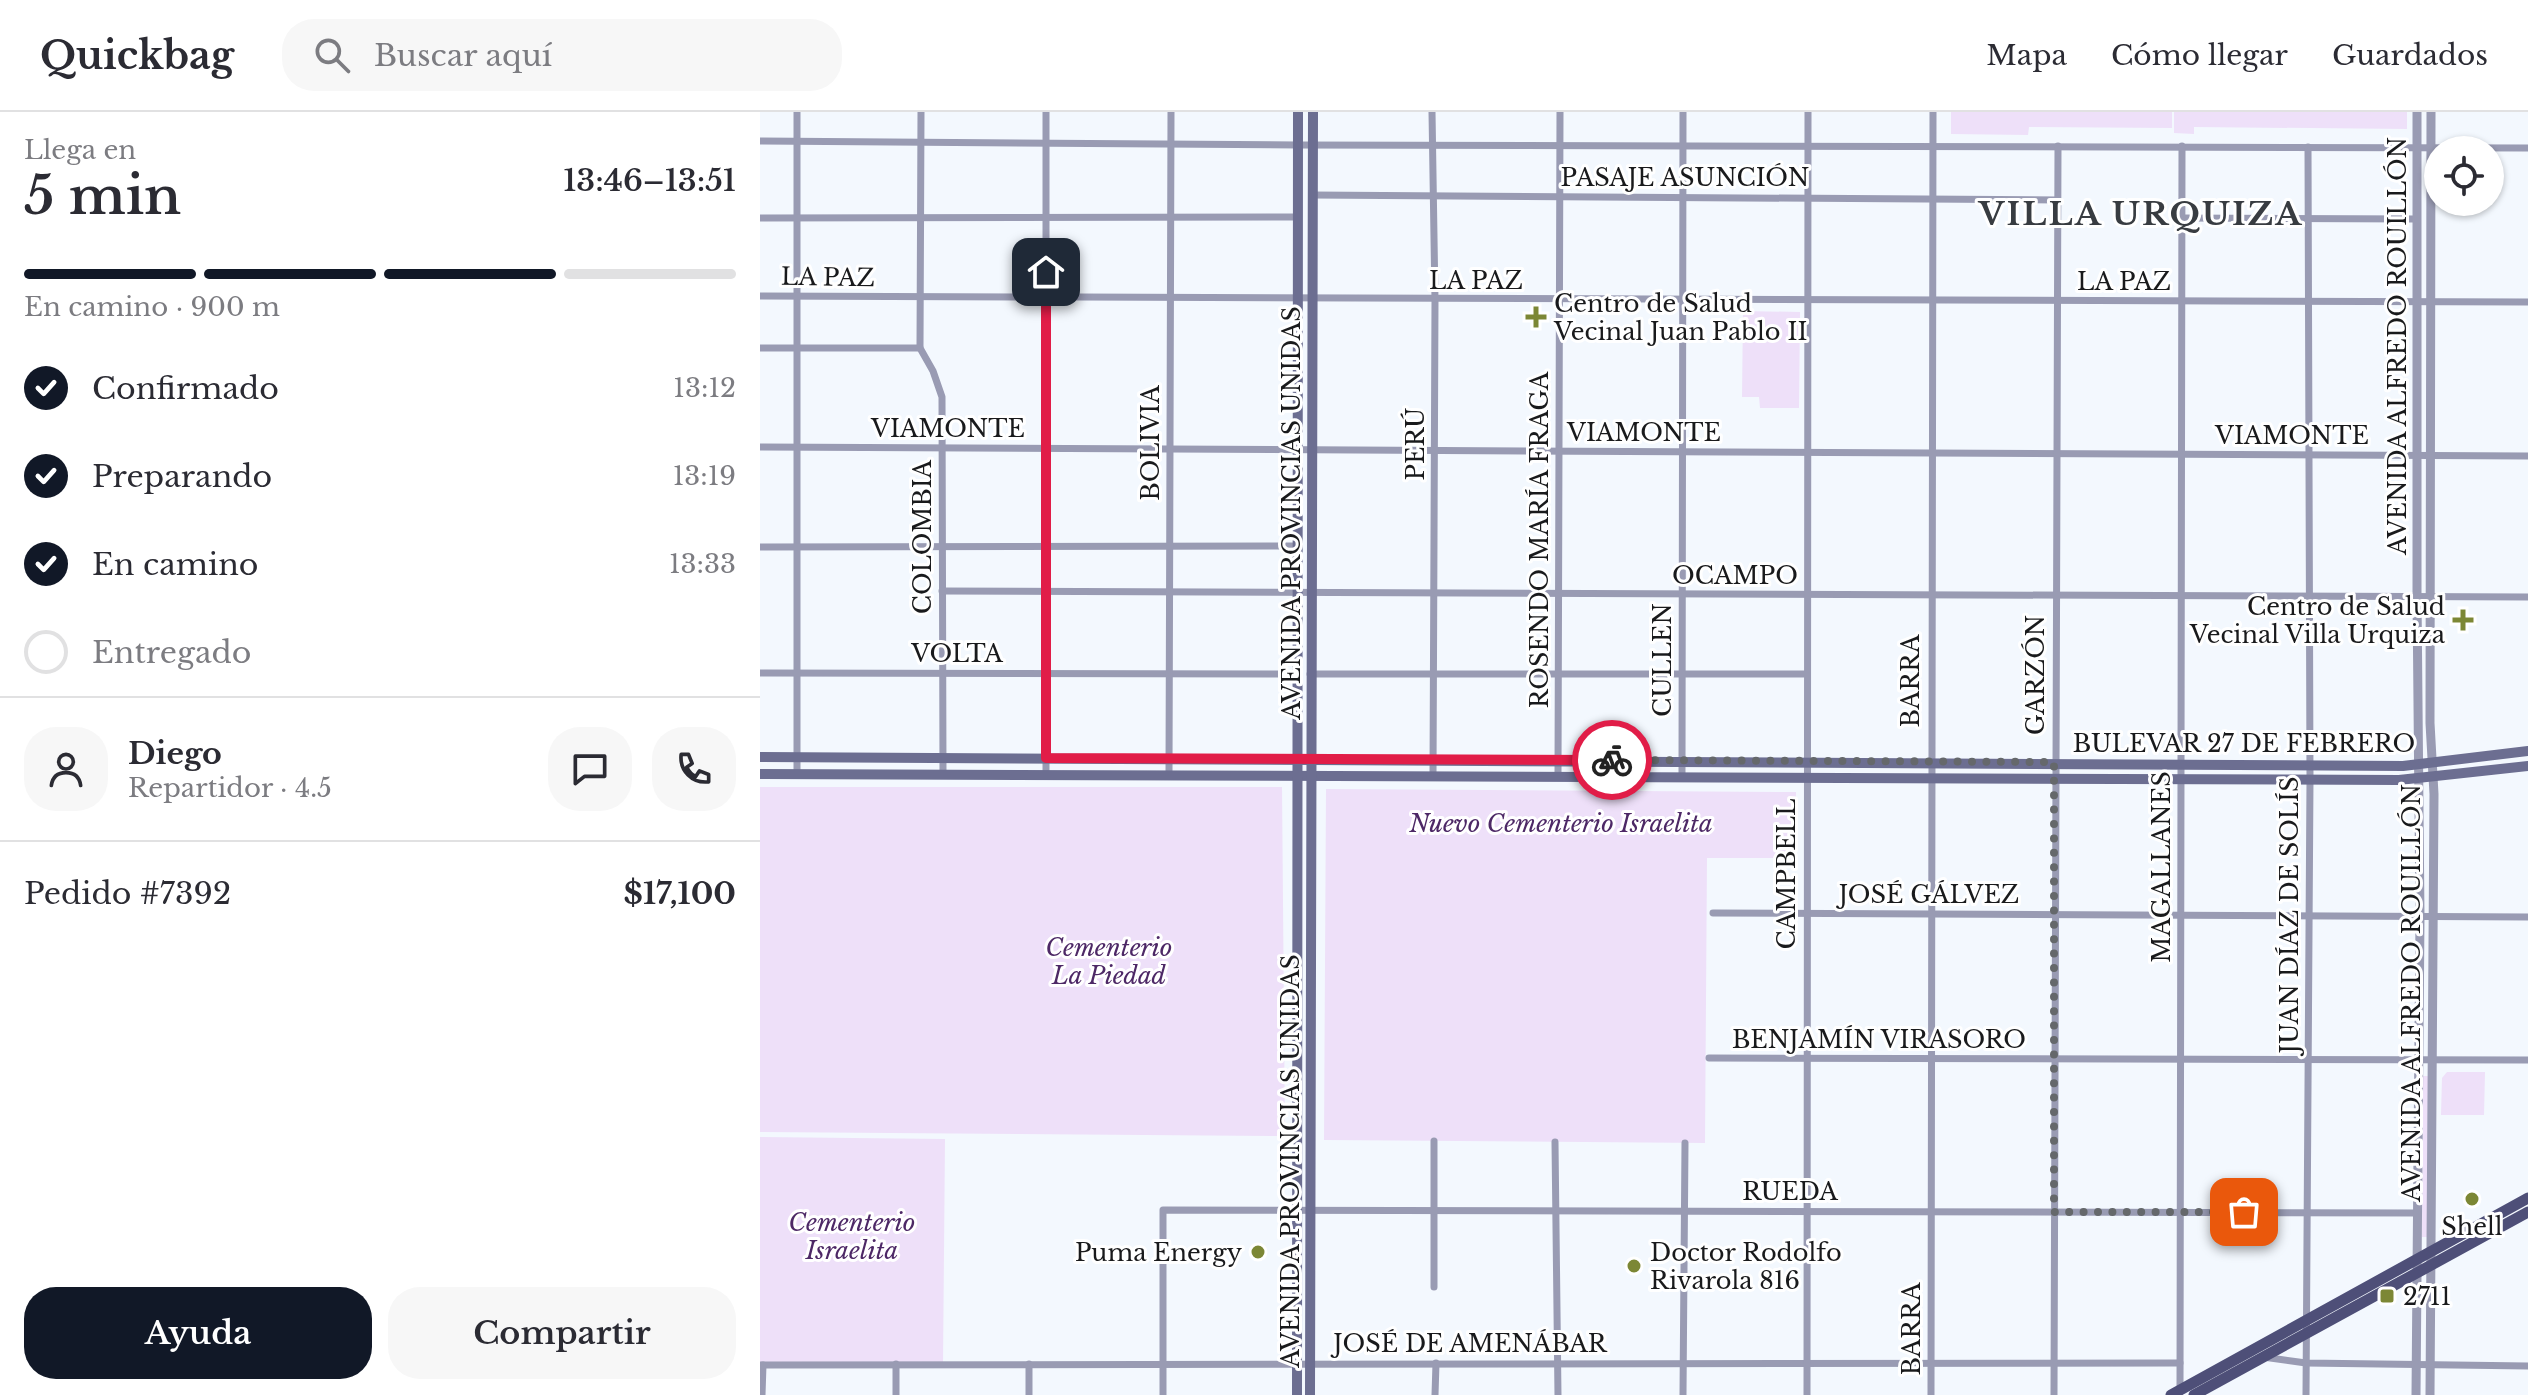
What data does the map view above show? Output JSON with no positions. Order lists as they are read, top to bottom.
{
  "streets": {
    "main road": ["AVENIDA PROVINCIAS UNIDAS", "BULEVAR 27 DE FEBRERO"],
    "street": [
      "PASAJE ASUNCIÓN",
      "LA PAZ",
      "AVENIDA ALFREDO ROUILLÓN",
      "VIAMONTE",
      "BOLIVIA",
      "PERÚ",
      "COLOMBIA",
      "ROSENDO MARÍA FRAGA",
      "OCAMPO",
      "VOLTA",
      "CULLEN",
      "GARZÓN",
      "BARRA",
      "MAGALLANES",
      "CAMPBELL",
      "JOSÉ GÁLVEZ",
      "JUAN DÍAZ DE SOLÍS",
      "BENJAMÍN VIRASORO",
      "RUEDA",
      "JOSÉ DE AMENÁBAR"
    ]
  },
  "crossings": [
    ["PASAJE ASUNCIÓN", "PERÚ"],
    ["PASAJE ASUNCIÓN", "AVENIDA PROVINCIAS UNIDAS"],
    ["PASAJE ASUNCIÓN", "ROSENDO MARÍA FRAGA"],
    ["PASAJE ASUNCIÓN", "CULLEN"],
    ["PASAJE ASUNCIÓN", "GARZÓN"],
    ["PASAJE ASUNCIÓN", "BARRA"],
    ["PASAJE ASUNCIÓN", "CAMPBELL"],
    ["LA PAZ", "AVENIDA ALFREDO ROUILLÓN"],
    ["LA PAZ", "BOLIVIA"],
    ["LA PAZ", "PERÚ"],
    ["LA PAZ", "AVENIDA PROVINCIAS UNIDAS"],
    ["LA PAZ", "COLOMBIA"],
    ["LA PAZ", "ROSENDO MARÍA FRAGA"],
    ["LA PAZ", "CULLEN"],
    ["LA PAZ", "GARZÓN"],
    ["LA PAZ", "BARRA"],
    ["LA PAZ", "MAGALLANES"],
    ["LA PAZ", "CAMPBELL"],
    ["LA PAZ", "JUAN DÍAZ DE SOLÍS"],
    ["AVENIDA ALFREDO ROUILLÓN", "VIAMONTE"],
    ["AVENIDA ALFREDO ROUILLÓN", "OCAMPO"],
    ["AVENIDA ALFREDO ROUILLÓN", "BULEVAR 27 DE FEBRERO"],
    ["AVENIDA ALFREDO ROUILLÓN", "JOSÉ GÁLVEZ"],
    ["AVENIDA ALFREDO ROUILLÓN", "BENJAMÍN VIRASORO"],
    ["AVENIDA ALFREDO ROUILLÓN", "RUEDA"],
    ["VIAMONTE", "BOLIVIA"],
    ["VIAMONTE", "PERÚ"],
    ["VIAMONTE", "AVENIDA PROVINCIAS UNIDAS"],
    ["VIAMONTE", "COLOMBIA"],
    ["VIAMONTE", "ROSENDO MARÍA FRAGA"],
    ["VIAMONTE", "CULLEN"],
    ["VIAMONTE", "GARZÓN"],
    ["VIAMONTE", "BARRA"],
    ["VIAMONTE", "MAGALLANES"],
    ["VIAMONTE", "CAMPBELL"],
    ["VIAMONTE", "JUAN DÍAZ DE SOLÍS"],
    ["BOLIVIA", "OCAMPO"],
    ["BOLIVIA", "VOLTA"],
    ["BOLIVIA", "BULEVAR 27 DE FEBRERO"],
    ["PERÚ", "OCAMPO"],
    ["PERÚ", "BULEVAR 27 DE FEBRERO"],
    ["AVENIDA PROVINCIAS UNIDAS", "OCAMPO"],
    ["AVENIDA PROVINCIAS UNIDAS", "VOLTA"],
    ["AVENIDA PROVINCIAS UNIDAS", "BULEVAR 27 DE FEBRERO"],
    ["AVENIDA PROVINCIAS UNIDAS", "RUEDA"],
    ["AVENIDA PROVINCIAS UNIDAS", "JOSÉ DE AMENÁBAR"],
    ["COLOMBIA", "OCAMPO"],
    ["COLOMBIA", "VOLTA"],
    ["COLOMBIA", "BULEVAR 27 DE FEBRERO"],
    ["ROSENDO MARÍA FRAGA", "OCAMPO"],
    ["ROSENDO MARÍA FRAGA", "BULEVAR 27 DE FEBRERO"],
    ["OCAMPO", "CULLEN"],
    ["OCAMPO", "GARZÓN"],
    ["OCAMPO", "BARRA"],
    ["OCAMPO", "MAGALLANES"],
    ["OCAMPO", "CAMPBELL"],
    ["OCAMPO", "JUAN DÍAZ DE SOLÍS"],
    ["CULLEN", "BULEVAR 27 DE FEBRERO"],
    ["GARZÓN", "BULEVAR 27 DE FEBRERO"],
    ["GARZÓN", "JOSÉ GÁLVEZ"],
    ["GARZÓN", "BENJAMÍN VIRASORO"],
    ["GARZÓN", "RUEDA"],
    ["GARZÓN", "JOSÉ DE AMENÁBAR"],
    ["BARRA", "BULEVAR 27 DE FEBRERO"],
    ["BARRA", "JOSÉ GÁLVEZ"],
    ["BARRA", "BENJAMÍN VIRASORO"],
    ["BARRA", "RUEDA"],
    ["BARRA", "JOSÉ DE AMENÁBAR"],
    ["BULEVAR 27 DE FEBRERO", "MAGALLANES"],
    ["BULEVAR 27 DE FEBRERO", "CAMPBELL"],
    ["BULEVAR 27 DE FEBRERO", "JUAN DÍAZ DE SOLÍS"],
    ["MAGALLANES", "JOSÉ GÁLVEZ"],
    ["MAGALLANES", "BENJAMÍN VIRASORO"],
    ["MAGALLANES", "RUEDA"],
    ["MAGALLANES", "JOSÉ DE AMENÁBAR"],
    ["CAMPBELL", "JOSÉ GÁLVEZ"],
    ["CAMPBELL", "BENJAMÍN VIRASORO"],
    ["CAMPBELL", "RUEDA"],
    ["CAMPBELL", "JOSÉ DE AMENÁBAR"],
    ["JOSÉ GÁLVEZ", "JUAN DÍAZ DE SOLÍS"],
    ["JUAN DÍAZ DE SOLÍS", "BENJAMÍN VIRASORO"],
    ["JUAN DÍAZ DE SOLÍS", "RUEDA"],
    ["RUEDA", "JOSÉ DE AMENÁBAR"]
  ],
  "districts": ["VILLA URQUIZA"],
  "parks": ["Nuevo Cementerio Israelita", "Cementerio La Piedad", "Cementerio Israelita"],
  "places": {
    "health": ["Centro de Salud Vecinal Juan Pablo II", "Centro de Salud Vecinal Villa Urquiza"],
    "other": ["Shell", "Puma Energy", "Doctor Rodolfo Rivarola 816"],
    "transit": ["2711"]
  },
  "page": {
    "header": "Quickbag",
    "search": "Buscar aquí",
    "nav": ["Mapa", "Cómo llegar", "Guardados"],
    "heading": ["5 min", "Llega en", "13:46–13:51"],
    "panel": [
      "Diego",
      "Repartidor · 4.5",
      "Pedido #7392",
      "$17,100"
    ],
    "bar": "En camino · 900 m",
    "list": [
      ["Confirmado", "13:12"],
      ["Preparando", "13:19"],
      ["En camino", "13:33"],
      "Entregado"
    ],
    "buttons": ["Ayuda", "Compartir"]
  }
}
